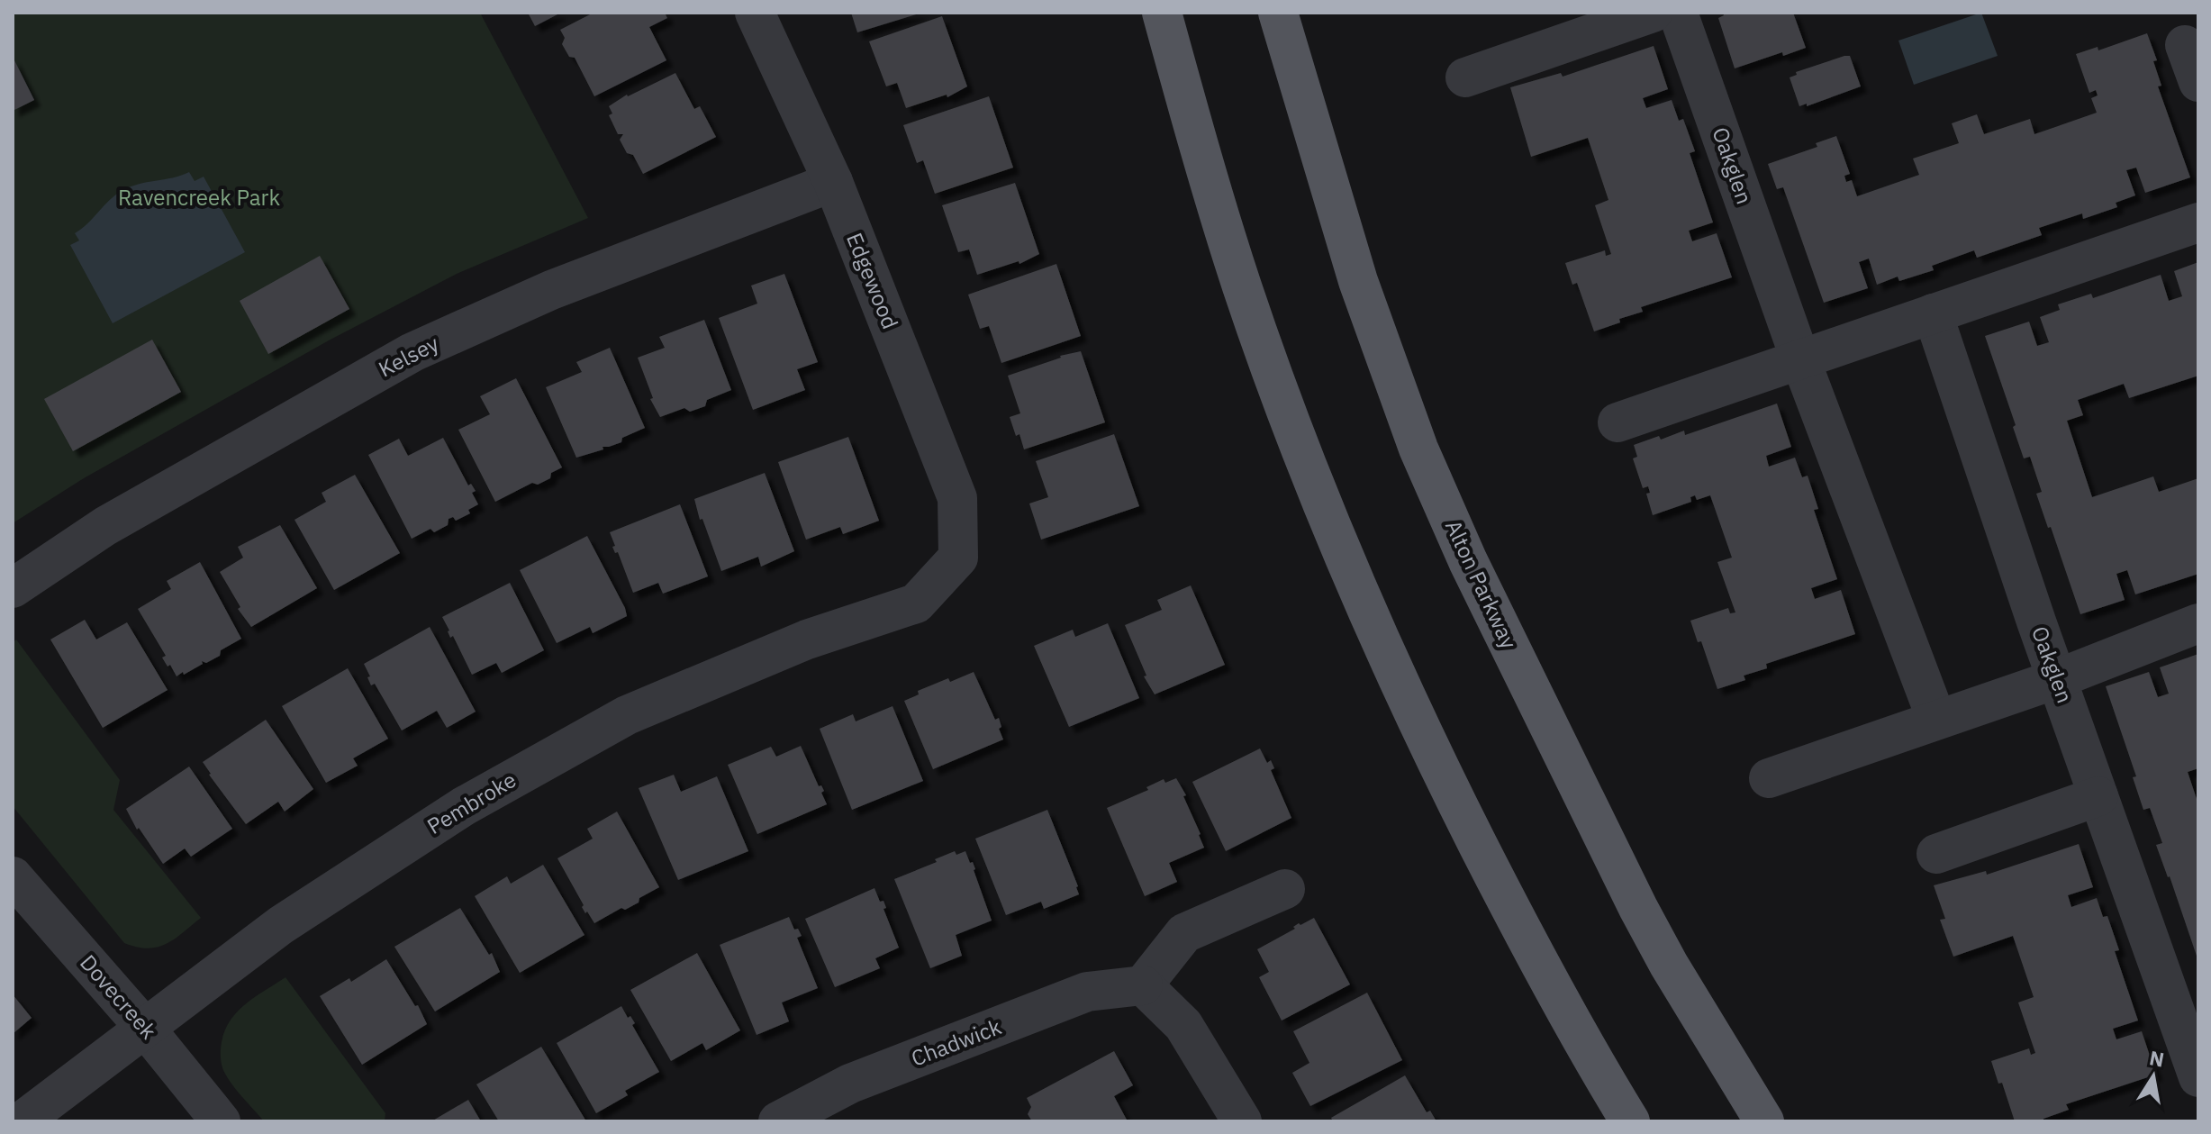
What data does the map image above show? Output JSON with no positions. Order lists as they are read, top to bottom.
{
  "streets": {
    "main road": ["Alton Parkway"],
    "street": [
      "Oakglen",
      "Edgewood",
      "Kelsey",
      "Pembroke",
      "Dovecreek",
      "Chadwick"
    ]
  },
  "crossings": [
    ["Edgewood", "Kelsey"],
    ["Edgewood", "Pembroke"],
    ["Pembroke", "Dovecreek"]
  ],
  "parks": ["Ravencreek Park"],
  "north": "top"
}
